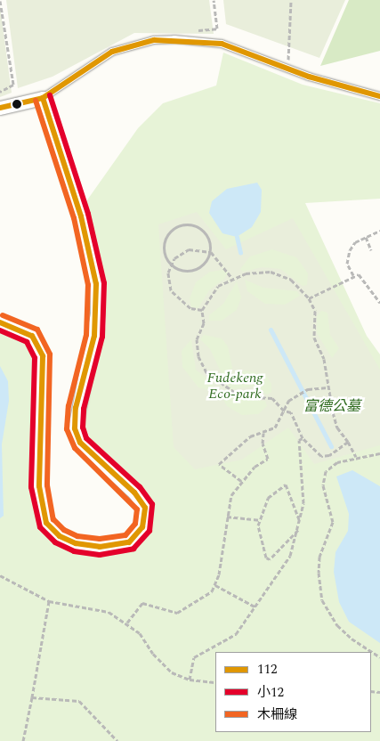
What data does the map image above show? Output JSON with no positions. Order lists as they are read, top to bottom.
{
  "parks": ["Fudekeng Eco-park", "富德公墓"],
  "lines": ["transit line 112", "transit line 小12", "transit line 木柵線"],
  "legend": ["112", "小12", "木柵線"]
}
